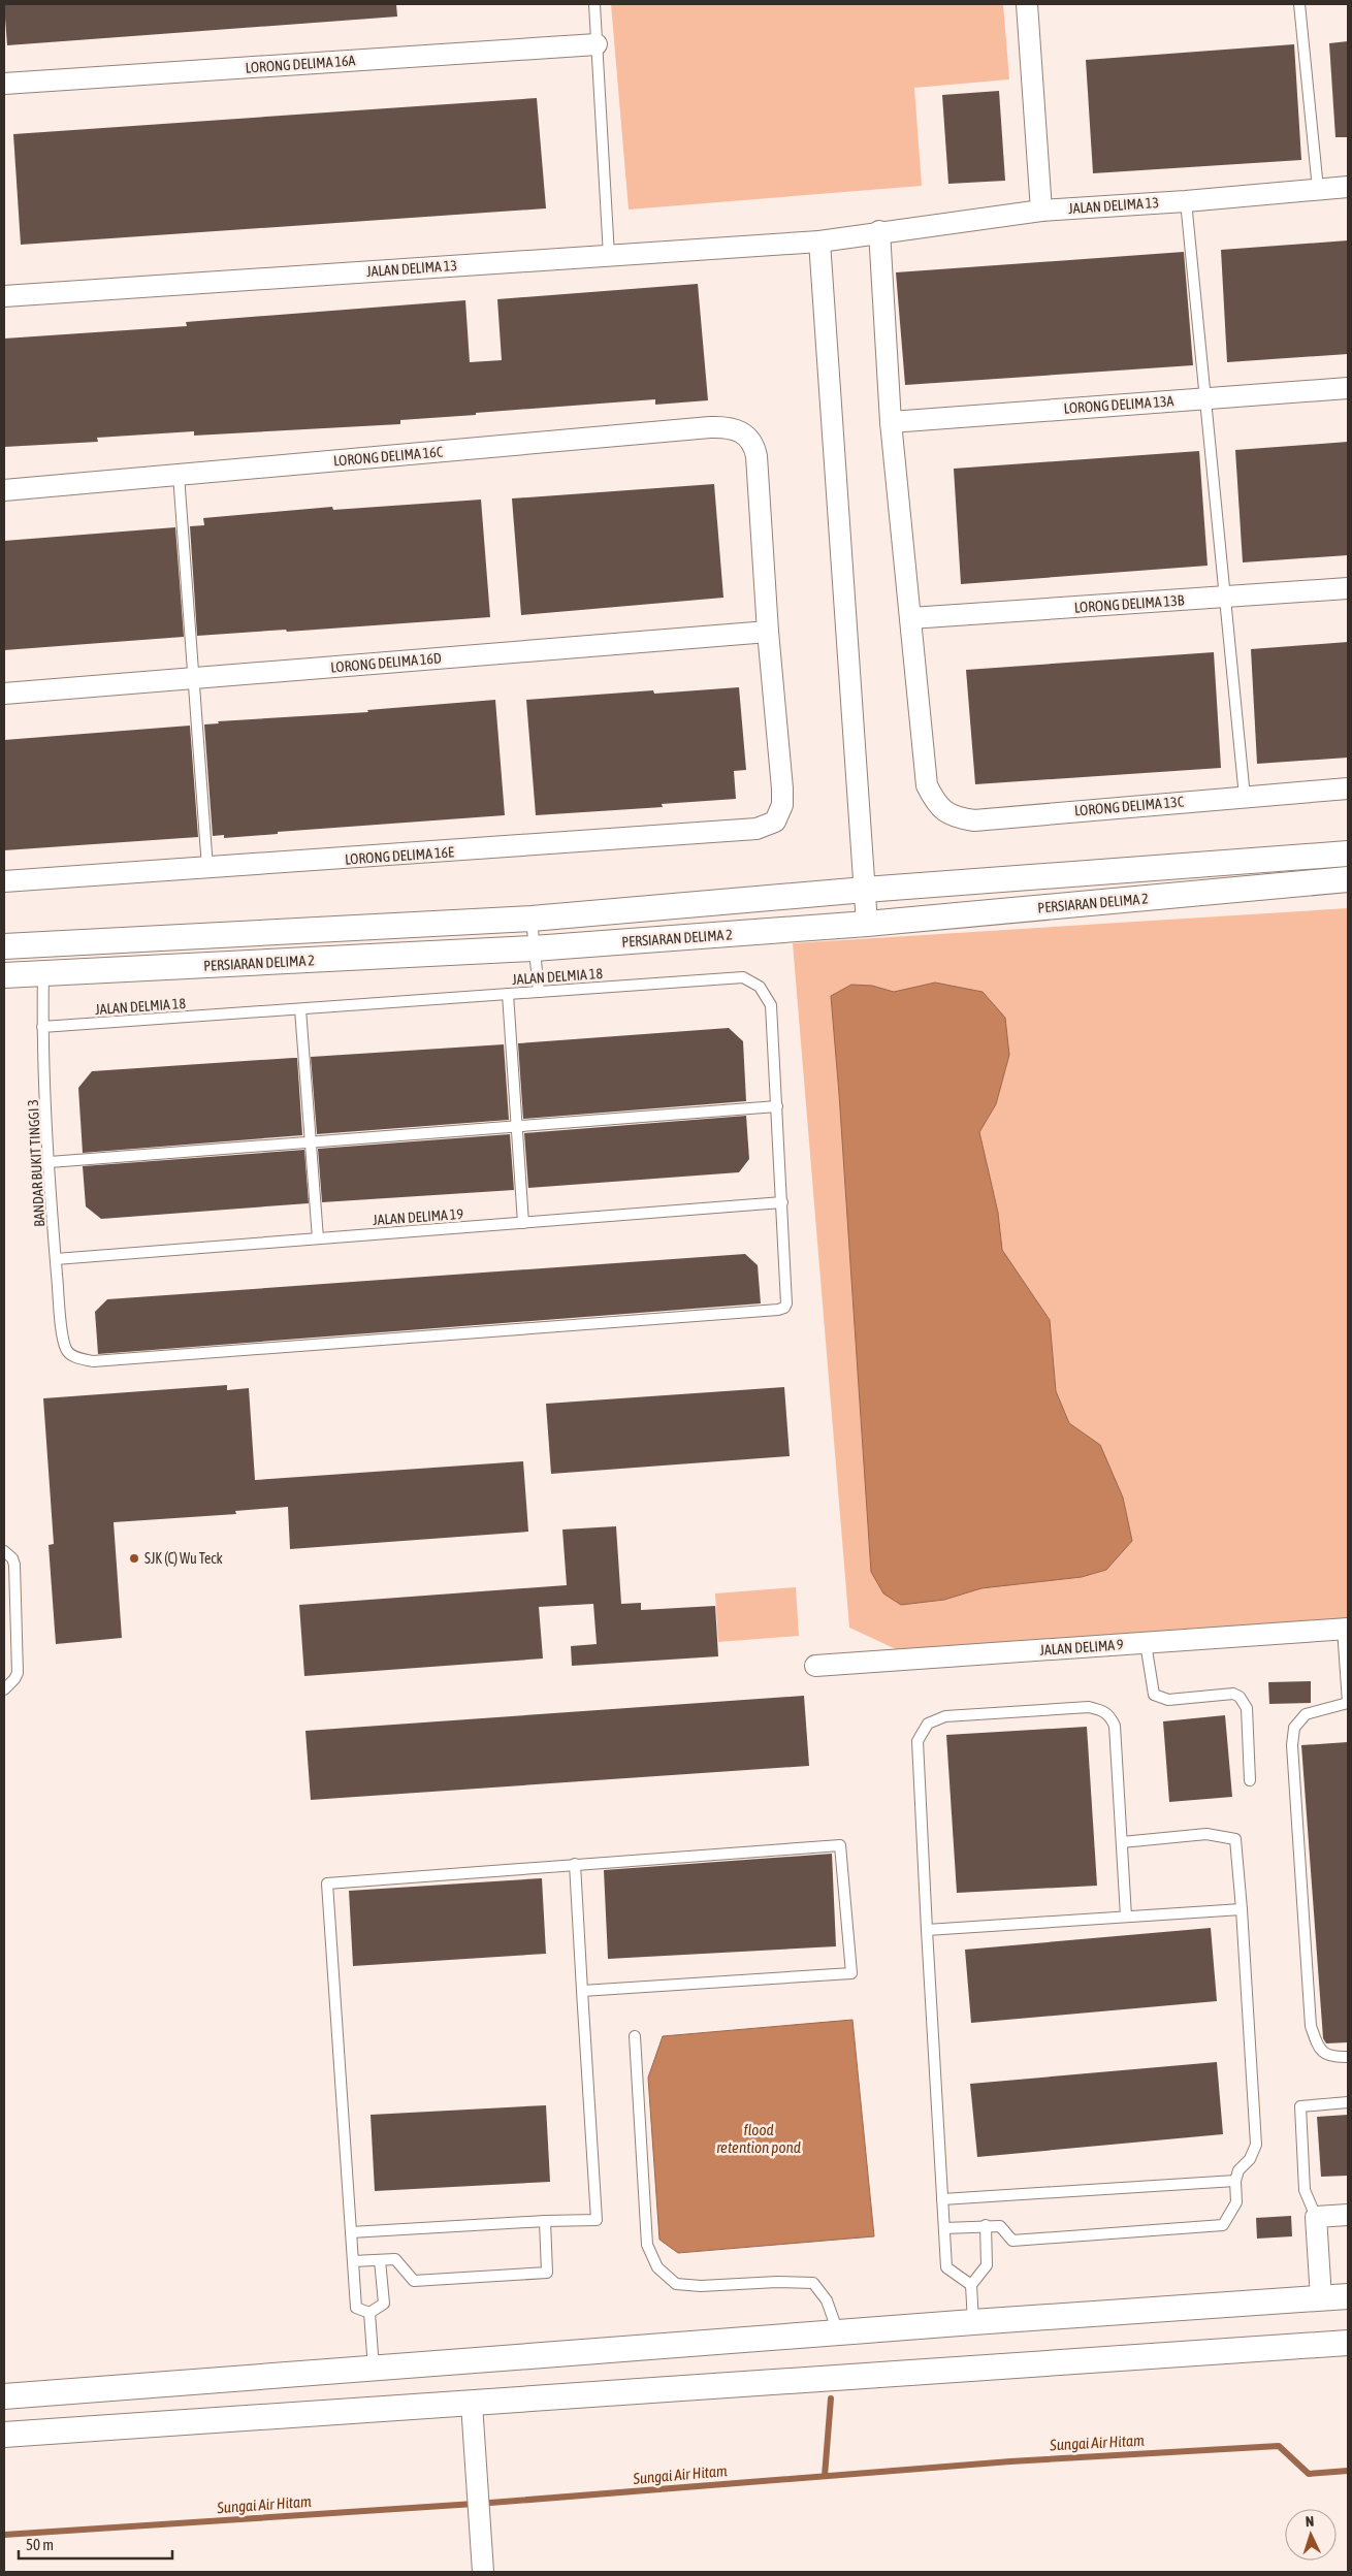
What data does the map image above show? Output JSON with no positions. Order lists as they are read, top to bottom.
{
  "streets": {
    "street": [
      "LORONG DELIMA 16A",
      "JALAN DELIMA 13",
      "LORONG DELIMA 13A",
      "LORONG DELIMA 16C",
      "LORONG DELIMA 13B",
      "LORONG DELIMA 16D",
      "LORONG DELIMA 13C",
      "LORONG DELIMA 16E",
      "PERSIARAN DELIMA 2",
      "JALAN DELIMA 9"
    ],
    "lane": ["JALAN DELMIA 18", "BANDAR BUKIT TINGGI 3", "JALAN DELIMA 19"]
  },
  "crossings": [
    ["LORONG DELIMA 16C", "LORONG DELIMA 16D"],
    ["LORONG DELIMA 16C", "LORONG DELIMA 16E"],
    ["LORONG DELIMA 13B", "LORONG DELIMA 13C"],
    ["LORONG DELIMA 16D", "LORONG DELIMA 16E"],
    ["PERSIARAN DELIMA 2", "BANDAR BUKIT TINGGI 3"],
    ["JALAN DELMIA 18", "BANDAR BUKIT TINGGI 3"],
    ["JALAN DELMIA 18", "JALAN DELIMA 19"],
    ["BANDAR BUKIT TINGGI 3", "JALAN DELIMA 19"]
  ],
  "water": ["flood retention pond", "Sungai Air Hitam"],
  "places": ["SJK (C) Wu Teck"],
  "scale_bar": "50 m",
  "north": "top"
}
